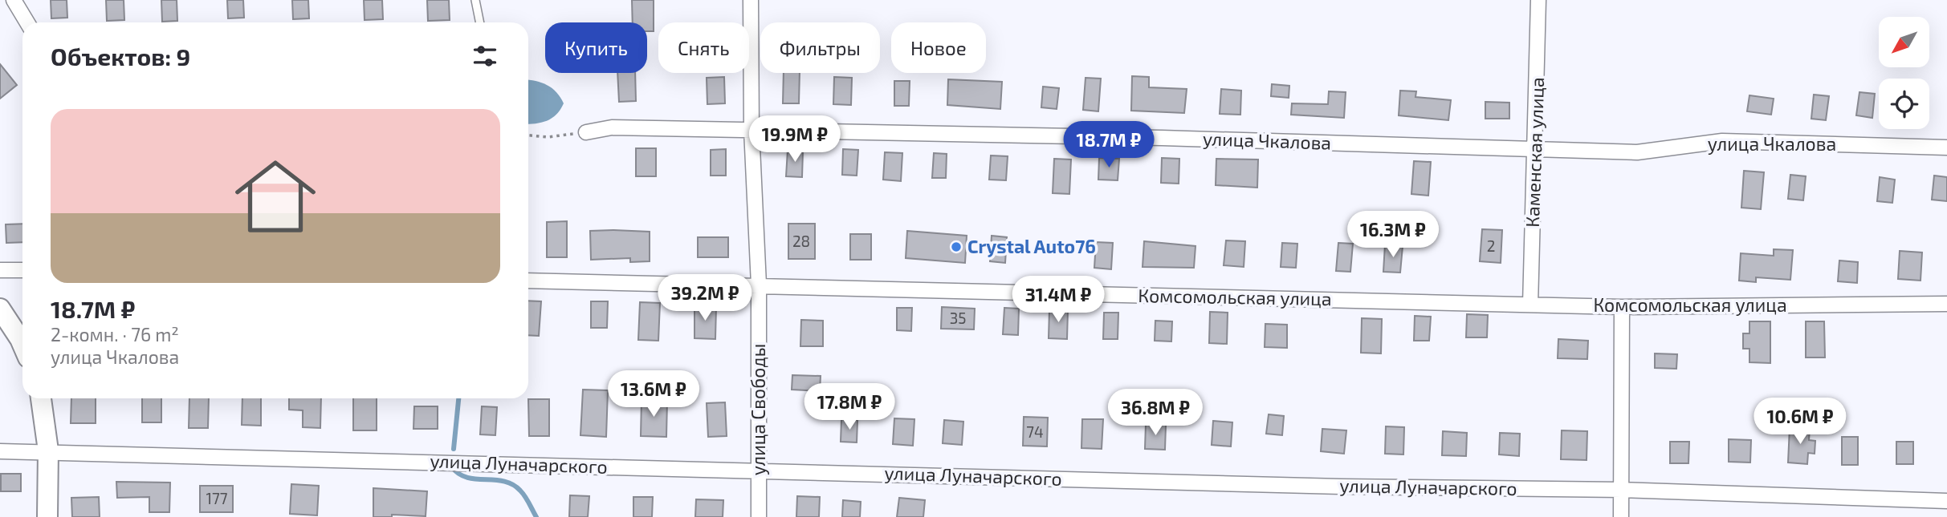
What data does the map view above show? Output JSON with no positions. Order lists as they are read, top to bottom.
{
  "streets": {
    "street": [
      "улица Чкалова",
      "Каменская улица",
      "Комсомольская улица",
      "улица Свободы",
      "улица Луначарского"
    ]
  },
  "crossings": [
    ["улица Чкалова", "Каменская улица"],
    ["улица Чкалова", "улица Свободы"],
    ["Каменская улица", "Комсомольская улица"],
    ["Комсомольская улица", "улица Свободы"],
    ["улица Свободы", "улица Луначарского"]
  ],
  "places": ["Crystal Auto76"],
  "house_numbers": [
    "28",
    "2",
    "35",
    "74",
    "177"
  ],
  "north": "bottom left",
  "page": {
    "chip": [
      "Купить",
      "Снять",
      "Фильтры",
      "Новое"
    ],
    "heading": "Объектов: 9",
    "list": [
      {
        "name": "18.7M ₽",
        "note": "2-комн. · 76 m² · улица Чкалова"
      }
    ],
    "price": [
      "19.9M ₽",
      "18.7M ₽",
      "16.3M ₽",
      "39.2M ₽",
      "31.4M ₽",
      "13.6M ₽",
      "17.8M ₽",
      "36.8M ₽",
      "10.6M ₽"
    ]
  }
}
